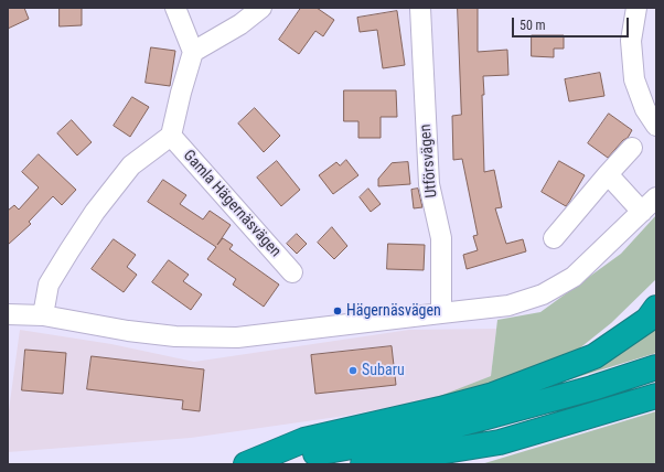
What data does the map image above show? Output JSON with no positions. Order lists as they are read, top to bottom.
{
  "streets": {
    "street": ["Utförsvägen", "Gamla Hägernäsvägen"]
  },
  "places": ["Hägernäsvägen", "Subaru"],
  "scale_bar": "50 m"
}
